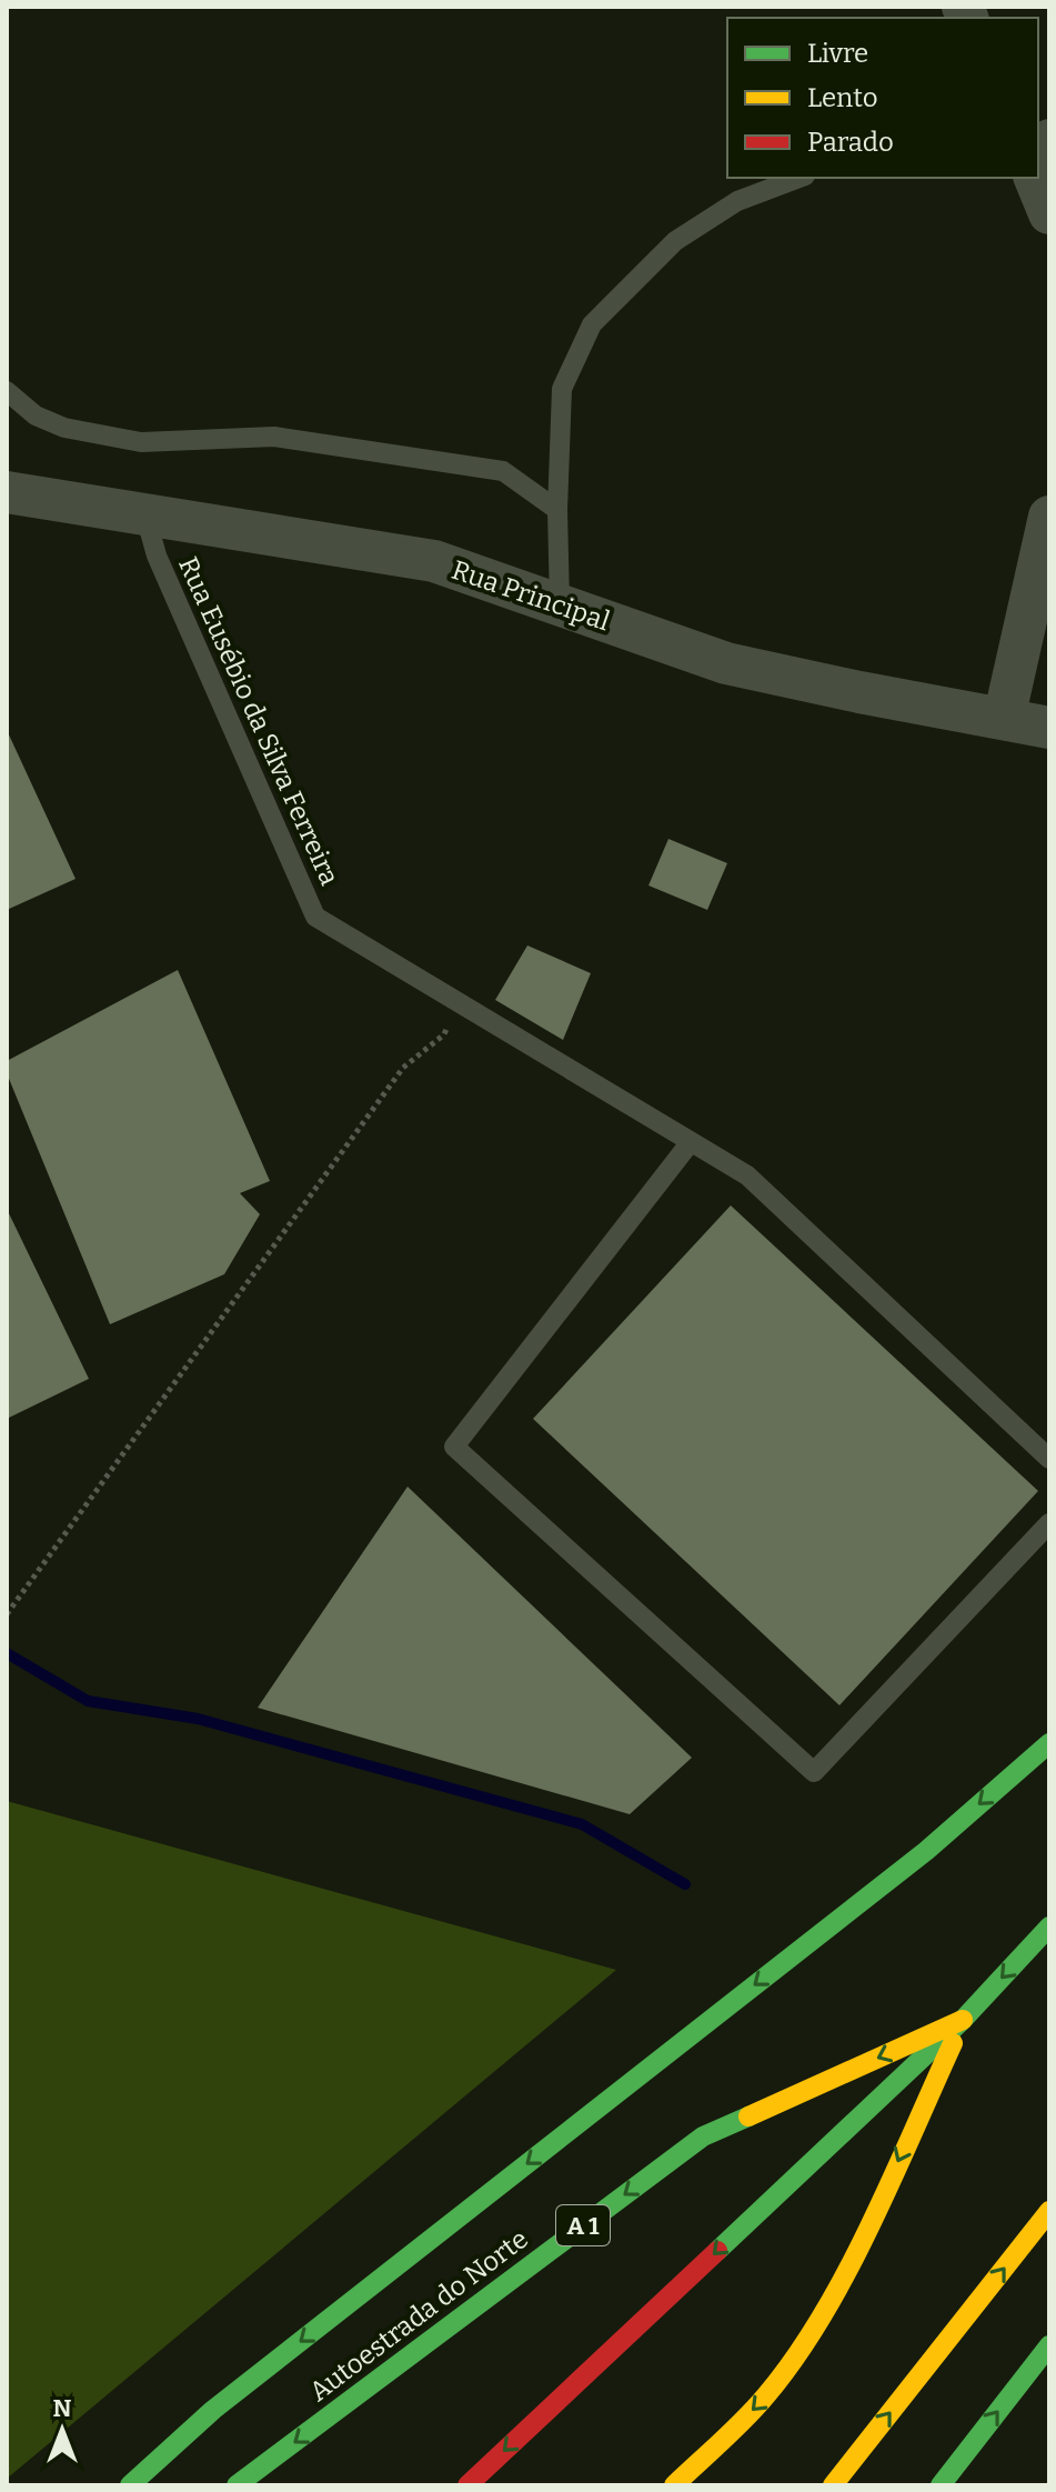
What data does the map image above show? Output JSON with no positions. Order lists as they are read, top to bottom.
{
  "streets": {
    "highway": ["A 1", "Autoestrada do Norte"],
    "street": ["Rua Principal"],
    "lane": ["Rua Eusébio da Silva Ferreira"]
  },
  "crossings": [
    ["Rua Principal", "Rua Eusébio da Silva Ferreira"]
  ],
  "legend": ["Livre", "Lento", "Parado"],
  "north": "top"
}
